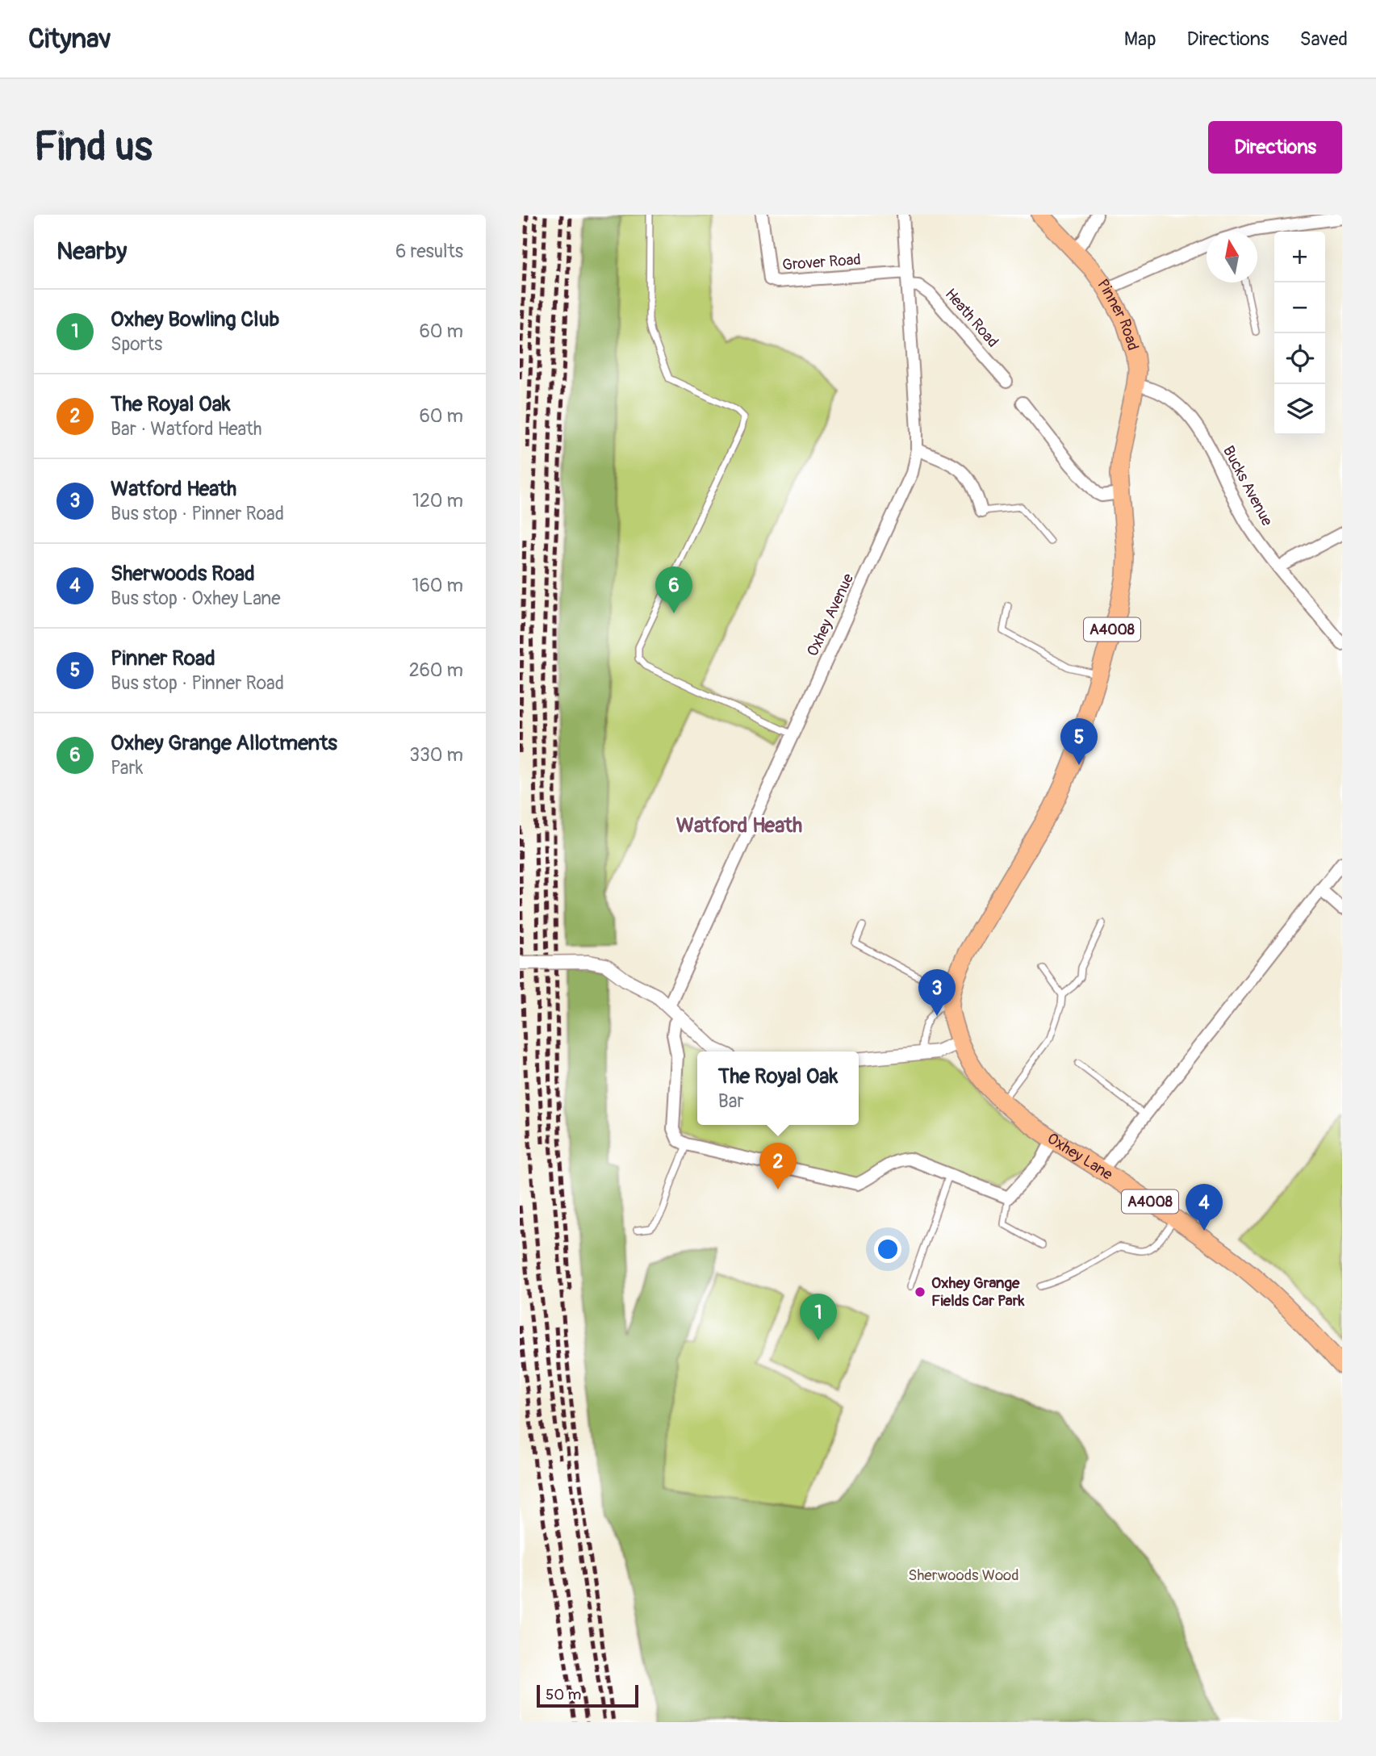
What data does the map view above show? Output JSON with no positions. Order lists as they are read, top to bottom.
{
  "streets": {
    "main road": ["Pinner Road", "A4008", "Oxhey Lane"],
    "street": [
      "Grover Road",
      "Heath Road",
      "Bucks Avenue",
      "Oxhey Avenue"
    ]
  },
  "crossings": [
    ["Grover Road", "Oxhey Avenue"],
    ["Pinner Road", "Bucks Avenue"],
    ["Pinner Road", "Oxhey Lane"],
    ["Heath Road", "Oxhey Avenue"]
  ],
  "districts": ["Watford Heath"],
  "parks": ["Sherwoods Wood"],
  "places": ["Oxhey Grange Fields Car Park"],
  "scale_bar": "50 m",
  "north": "top",
  "page": {
    "header": "Citynav",
    "nav": ["Map", "Directions", "Saved"],
    "buttons": "Directions",
    "title": "Find us",
    "heading": ["Nearby", "6 results"],
    "map_buttons": ["+", "−"],
    "list": [
      {
        "mark": "1",
        "name": "Oxhey Bowling Club",
        "note": "Sports",
        "value": "60 m"
      },
      {
        "mark": "2",
        "name": "The Royal Oak",
        "note": "Bar · Watford Heath",
        "value": "60 m"
      },
      {
        "mark": "3",
        "name": "Watford Heath",
        "note": "Bus stop · Pinner Road",
        "value": "120 m"
      },
      {
        "mark": "4",
        "name": "Sherwoods Road",
        "note": "Bus stop · Oxhey Lane",
        "value": "160 m"
      },
      {
        "mark": "5",
        "name": "Pinner Road",
        "note": "Bus stop · Pinner Road",
        "value": "260 m"
      },
      {
        "mark": "6",
        "name": "Oxhey Grange Allotments",
        "note": "Park",
        "value": "330 m"
      }
    ],
    "pins": [
      "6",
      "5",
      "3",
      "2",
      "4",
      "1"
    ],
    "popup": ["The Royal Oak", "Bar"],
    "scale": "50 m"
  }
}
